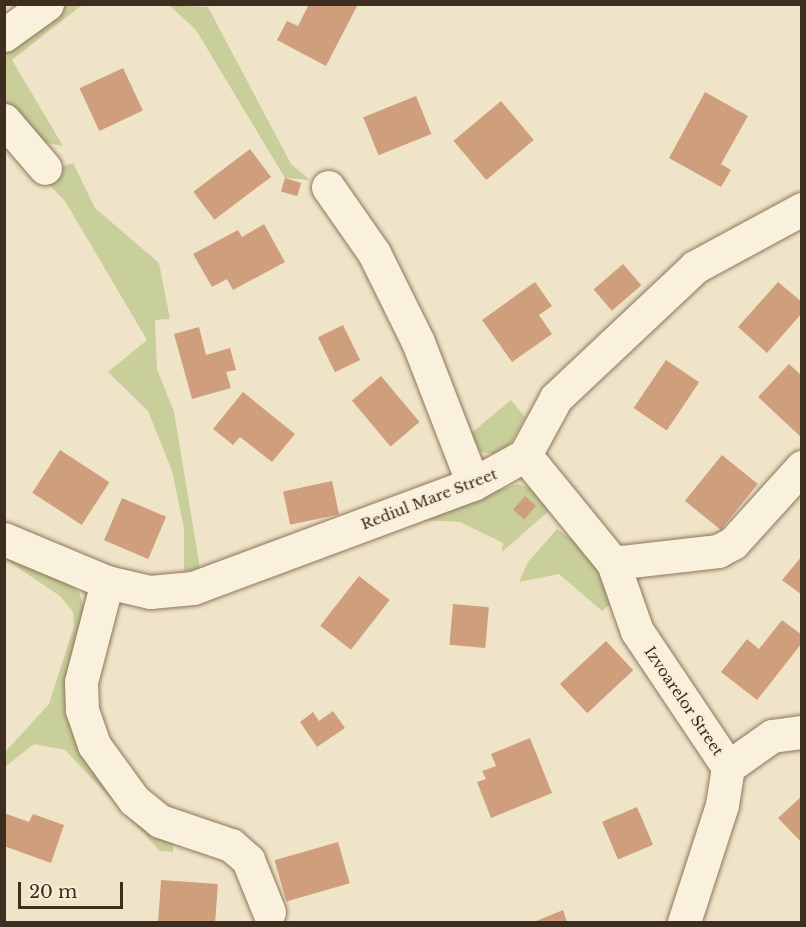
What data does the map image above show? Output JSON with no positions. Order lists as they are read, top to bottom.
{
  "streets": {
    "street": ["Rediul Mare Street", "Izvoarelor Street"]
  },
  "crossings": [
    ["Rediul Mare Street", "Izvoarelor Street"]
  ],
  "scale_bar": "20 m"
}
